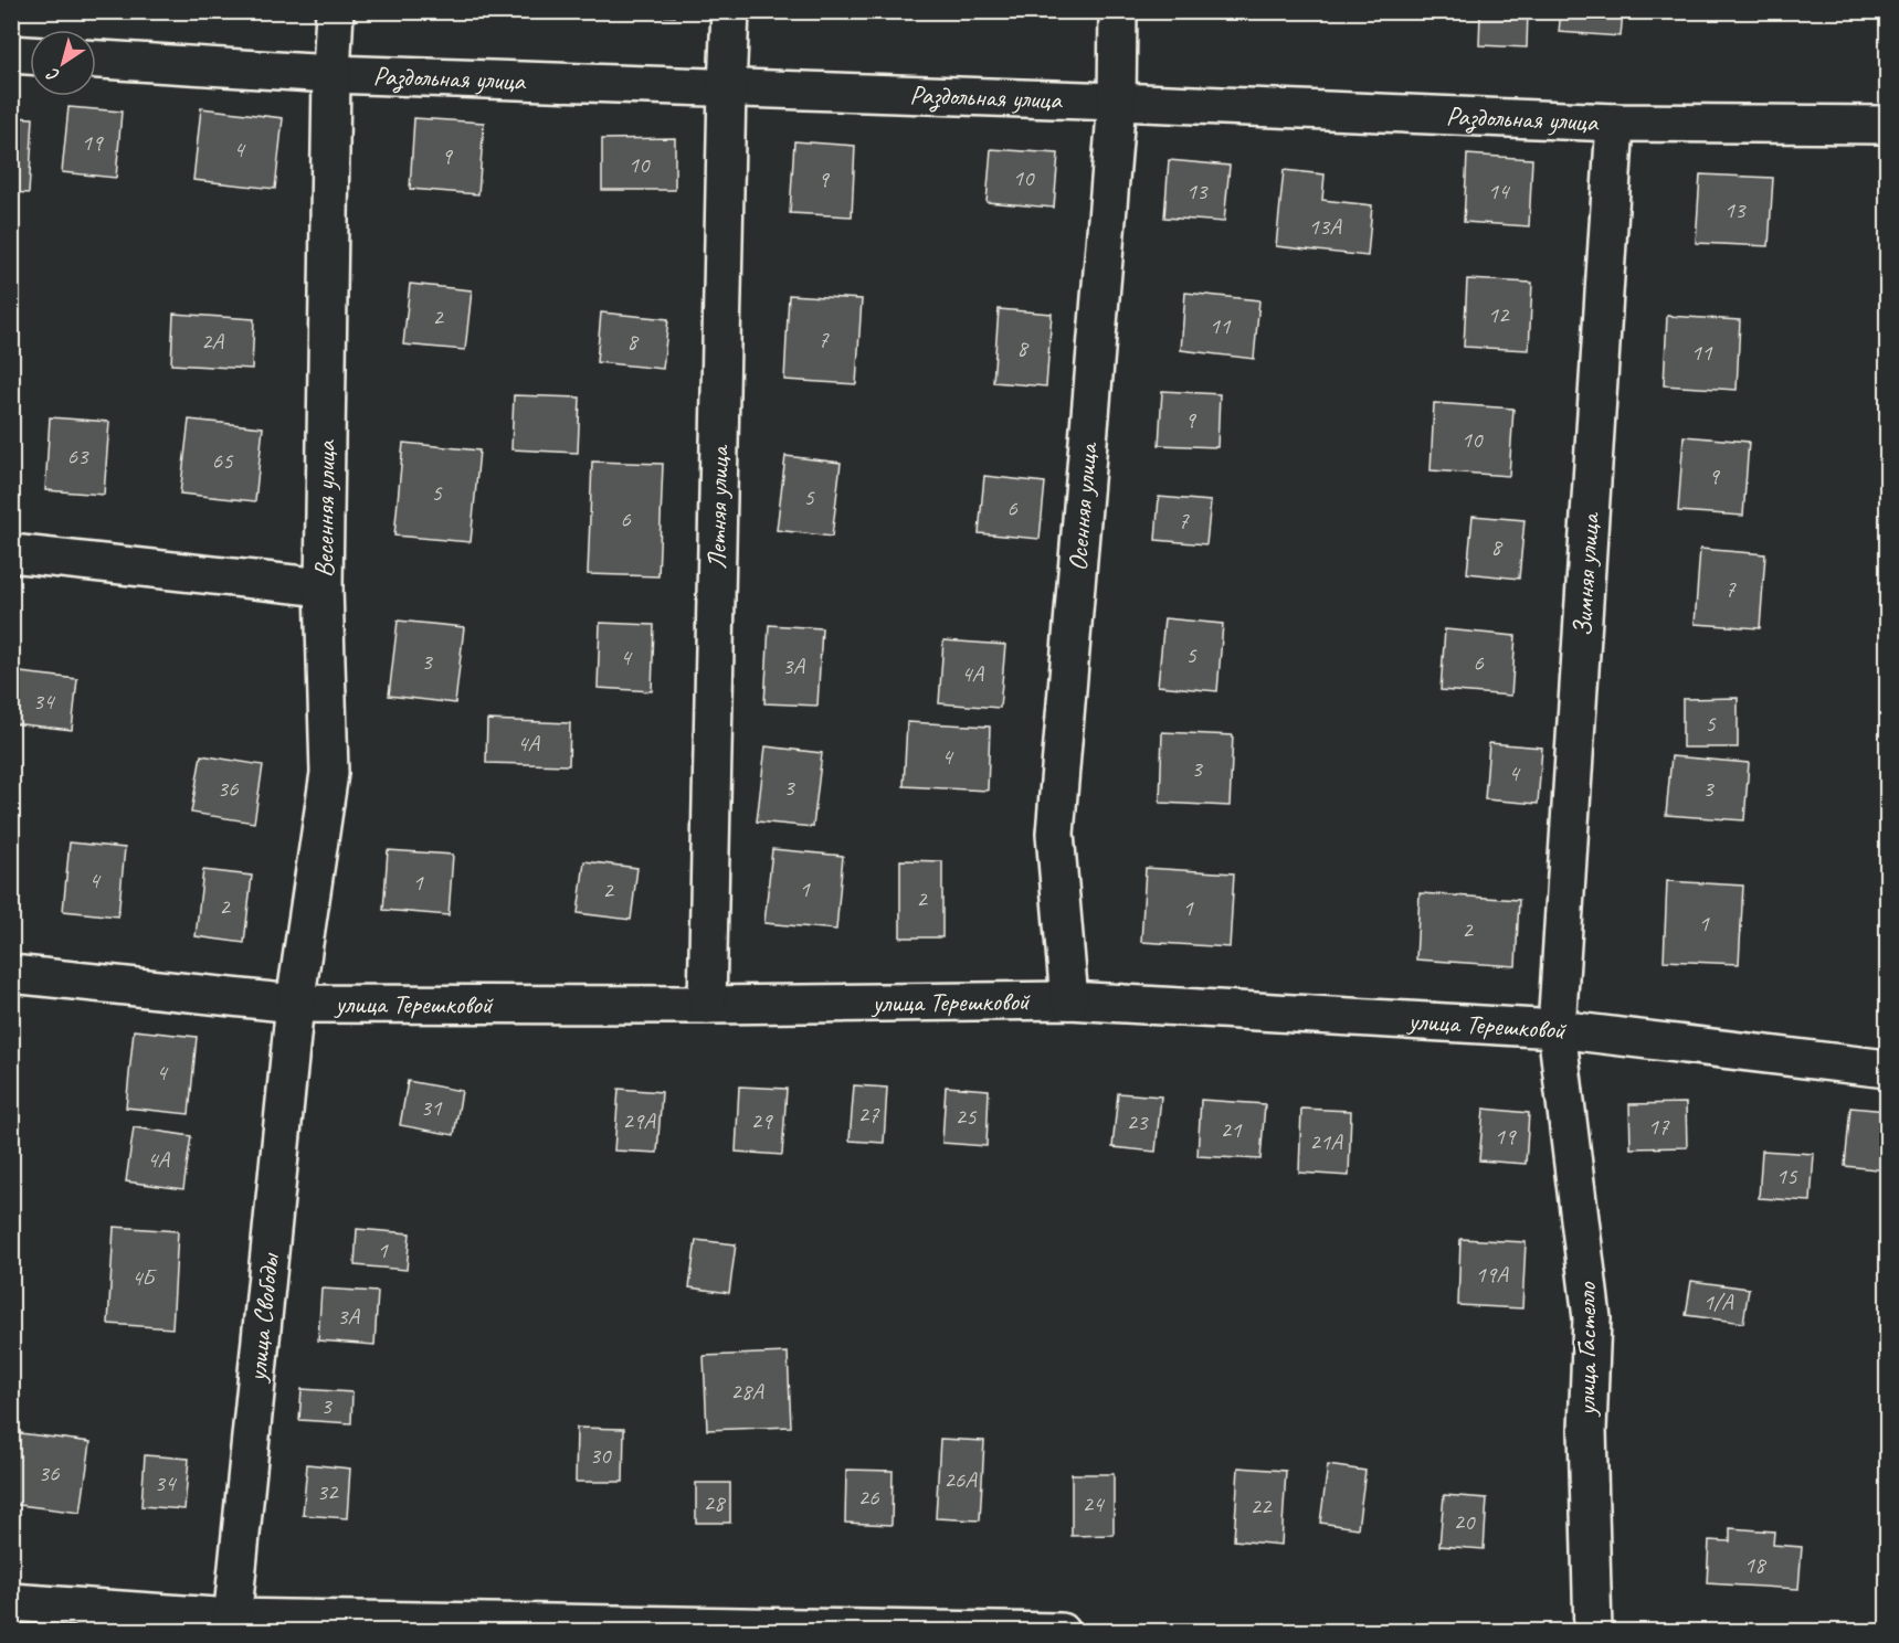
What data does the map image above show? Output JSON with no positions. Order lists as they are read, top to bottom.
{
  "streets": {
    "street": [
      "Раздольная улица",
      "Осенняя улица",
      "Летняя улица",
      "Весенняя улица",
      "Зимняя улица",
      "улица Терешковой",
      "улица Свободы",
      "улица Гастелло"
    ]
  },
  "crossings": [
    ["Раздольная улица", "Осенняя улица"],
    ["Раздольная улица", "Летняя улица"],
    ["Раздольная улица", "Весенняя улица"],
    ["Раздольная улица", "Зимняя улица"],
    ["Осенняя улица", "улица Терешковой"],
    ["Летняя улица", "улица Терешковой"],
    ["Весенняя улица", "улица Терешковой"],
    ["Весенняя улица", "улица Свободы"],
    ["Зимняя улица", "улица Терешковой"],
    ["Зимняя улица", "улица Гастелло"],
    ["улица Терешковой", "улица Свободы"],
    ["улица Терешковой", "улица Гастелло"]
  ],
  "house_numbers": [
    "19",
    "4",
    "9",
    "10",
    "10",
    "9",
    "13",
    "14",
    "13",
    "13А",
    "12",
    "2",
    "11",
    "7",
    "2А",
    "8",
    "8",
    "11",
    "9",
    "10",
    "63",
    "65",
    "9",
    "5",
    "5",
    "6",
    "6",
    "7",
    "8",
    "7",
    "5",
    "4",
    "3",
    "6",
    "3А",
    "4А",
    "34",
    "5",
    "4А",
    "4",
    "3",
    "4",
    "3",
    "36",
    "3",
    "4",
    "1",
    "1",
    "2",
    "2",
    "2",
    "1",
    "1",
    "2",
    "4",
    "31",
    "27",
    "25",
    "29А",
    "29",
    "23",
    "17",
    "21",
    "19",
    "21А",
    "4А",
    "15",
    "1",
    "19А",
    "4Б",
    "1/А",
    "3А",
    "28А",
    "3",
    "30",
    "36",
    "26А",
    "34",
    "32",
    "26",
    "28",
    "24",
    "22",
    "20",
    "18"
  ],
  "north": "bottom left"
}
